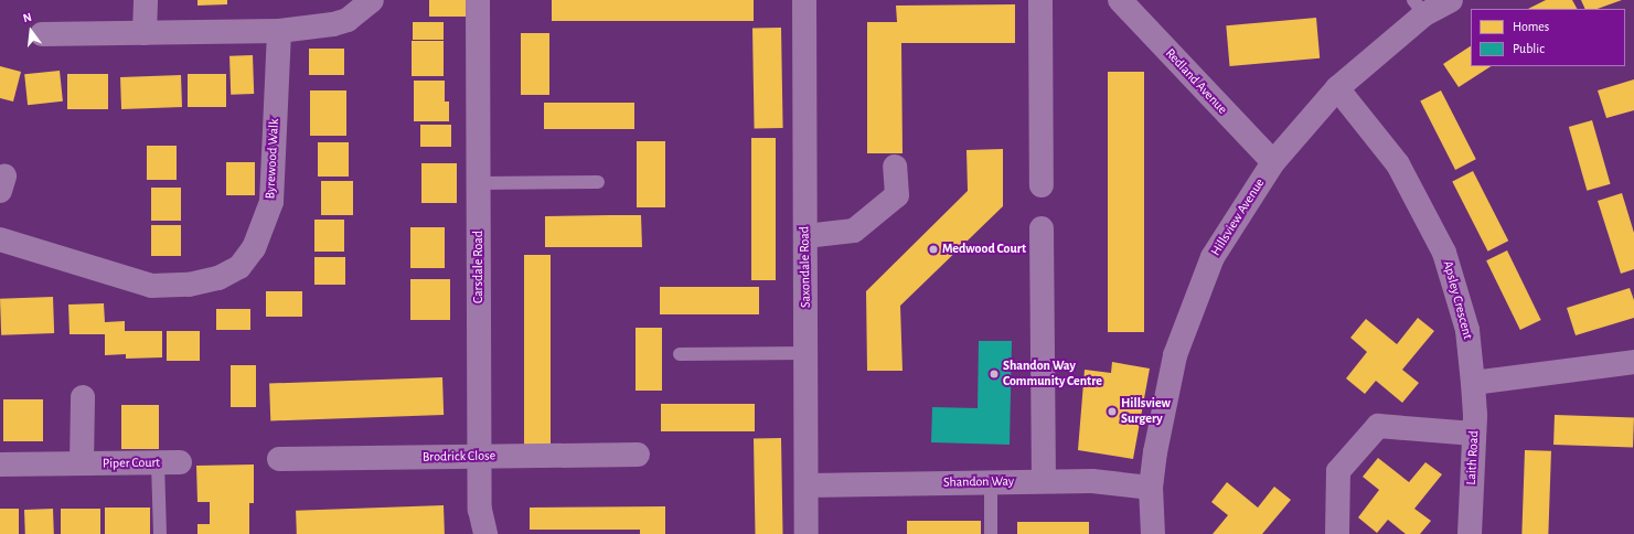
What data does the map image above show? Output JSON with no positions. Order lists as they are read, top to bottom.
{
  "streets": {
    "street": [
      "Redland Avenue",
      "Byrewood Walk",
      "Hillsview Avenue",
      "Carsdale Road",
      "Saxondale Road",
      "Apsley Crescent",
      "Brodrick Close",
      "Laith Road",
      "Piper Court",
      "Shandon Way"
    ]
  },
  "crossings": [
    ["Redland Avenue", "Hillsview Avenue"],
    ["Hillsview Avenue", "Apsley Crescent"],
    ["Hillsview Avenue", "Shandon Way"],
    ["Carsdale Road", "Brodrick Close"],
    ["Saxondale Road", "Shandon Way"],
    ["Apsley Crescent", "Laith Road"]
  ],
  "places": ["Medwood Court", "Shandon Way Community Centre", "Hillsview Surgery"],
  "legend": ["Homes", "Public"],
  "north": "top"
}
